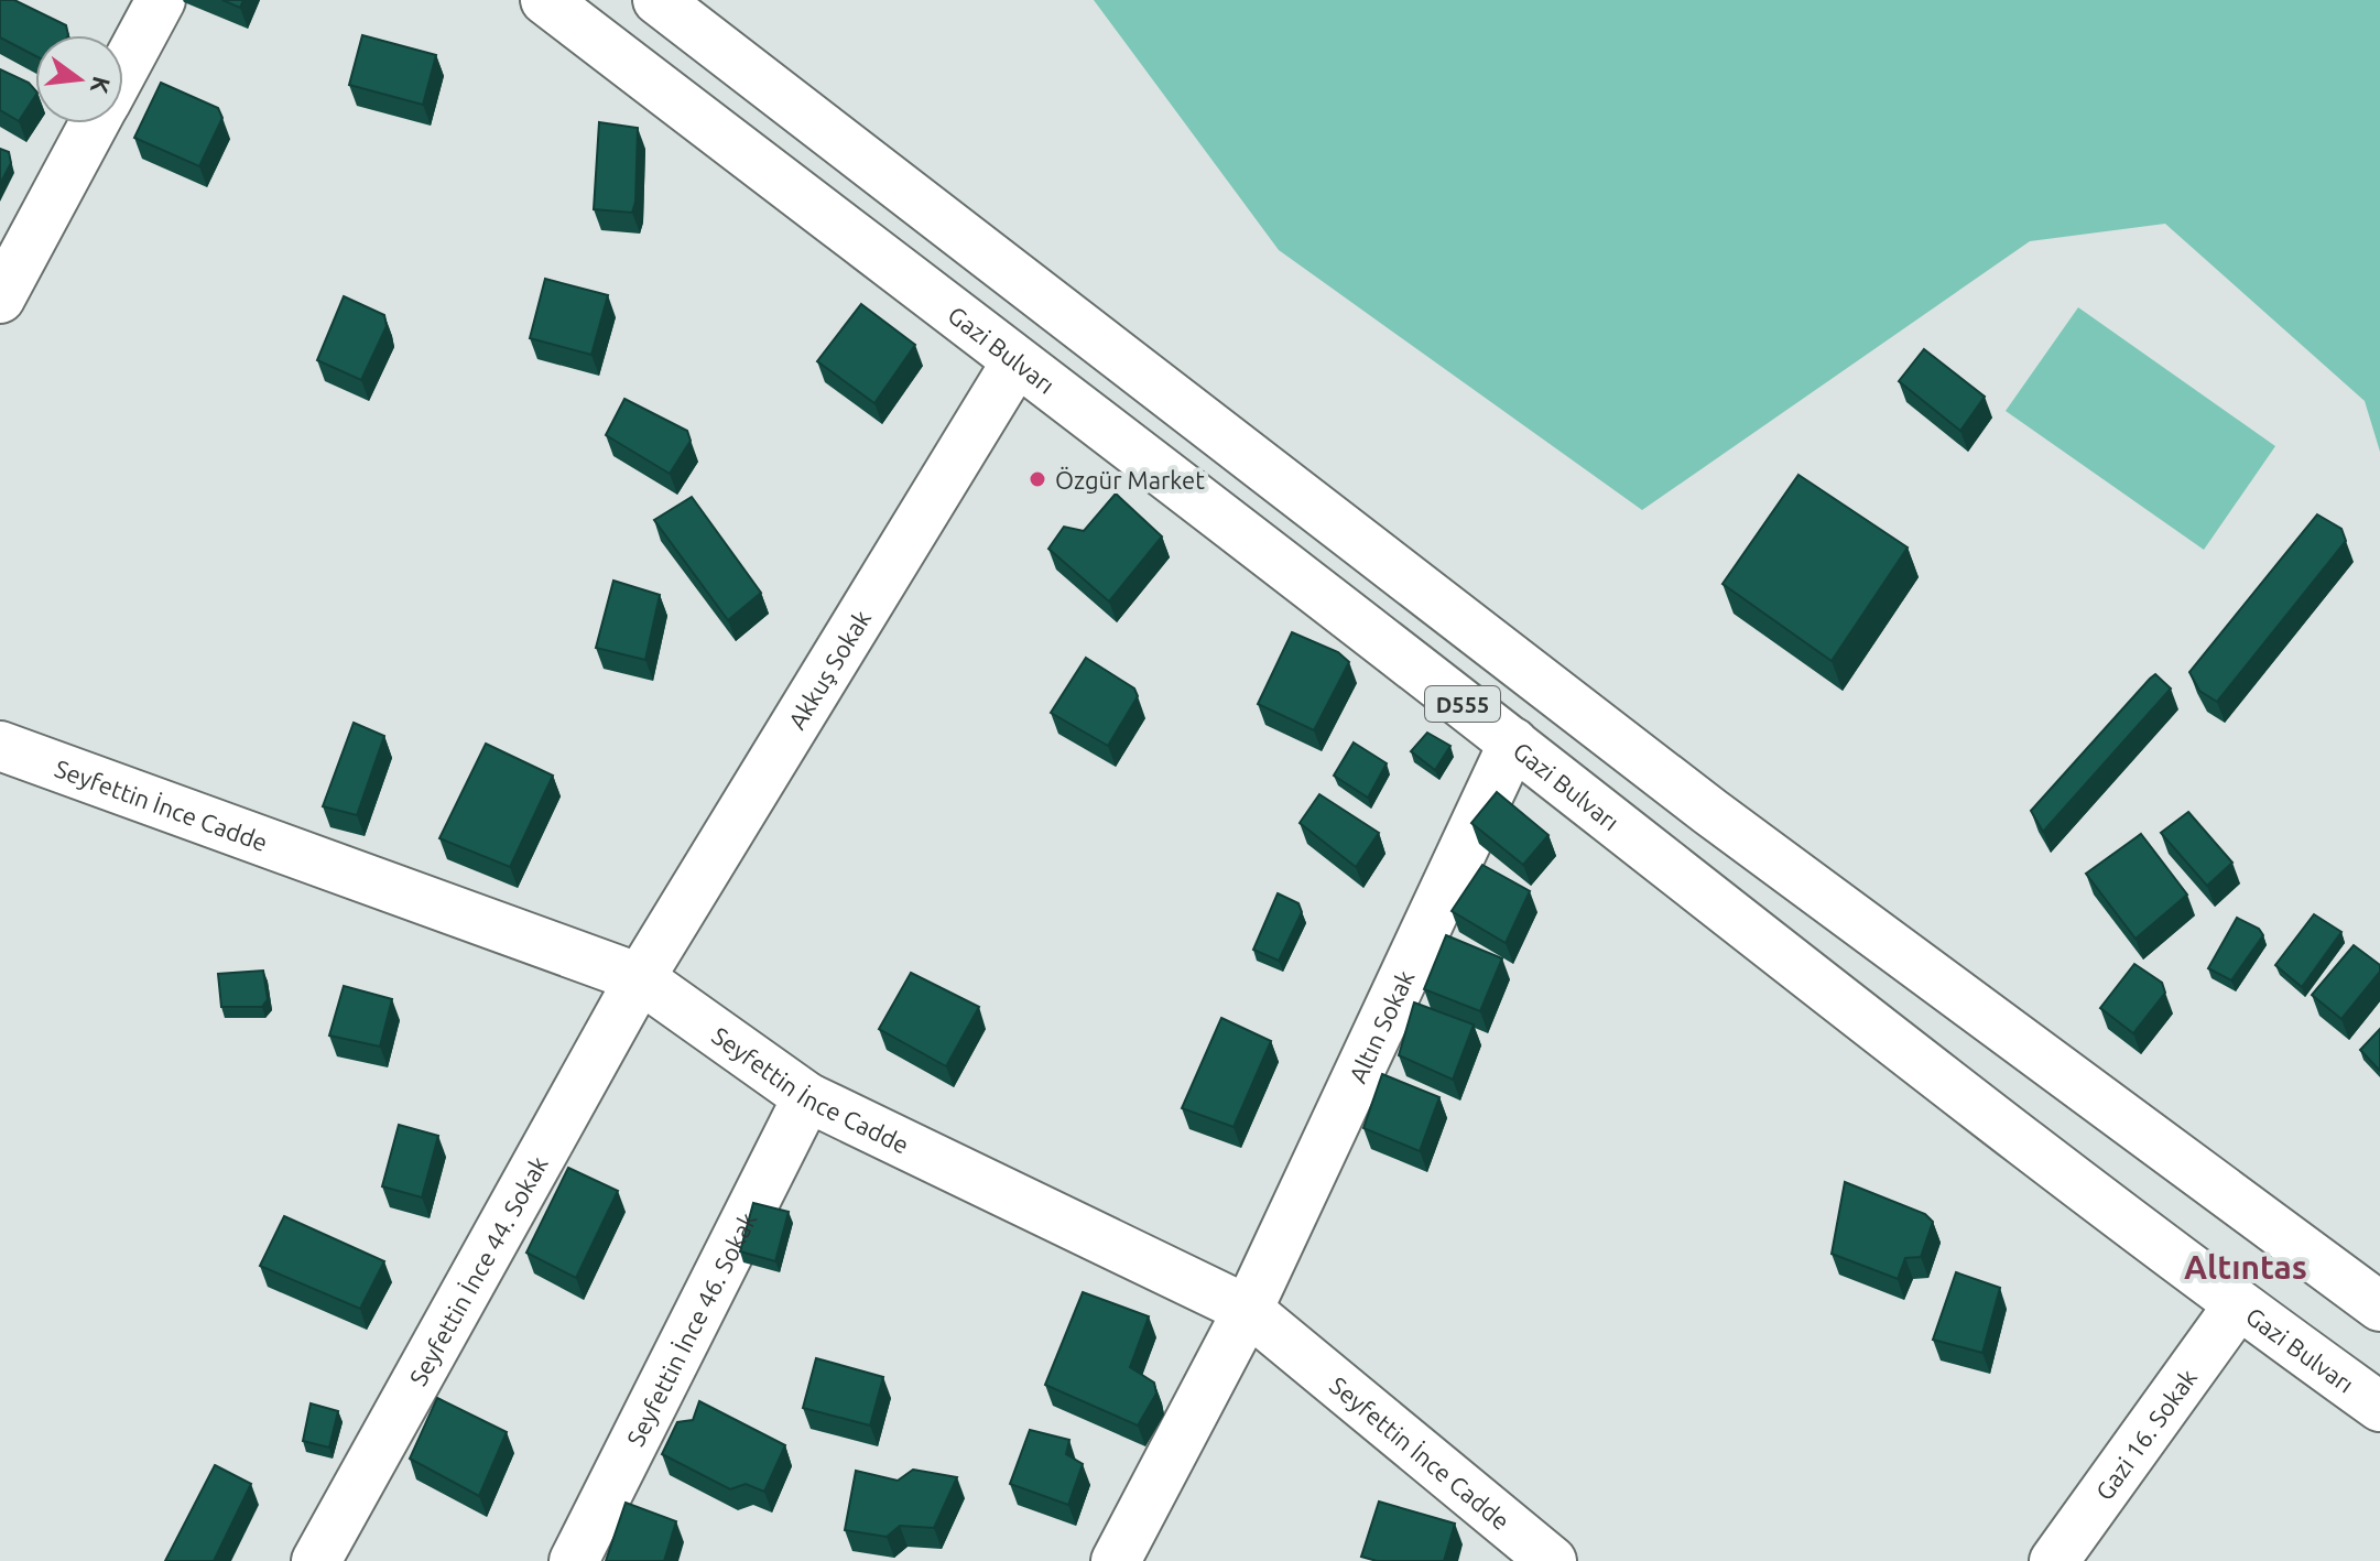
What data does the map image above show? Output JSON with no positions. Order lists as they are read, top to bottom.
{
  "streets": {
    "main road": [
      "Gazi Bulvarı",
      "Akkuş Sokak",
      "D555",
      "Seyfettin İnce Cadde",
      "Altın Sokak",
      "Seyfettin İnce 44. Sokak",
      "Seyfettin İnce 46. Sokak",
      "Gazi 16. Sokak"
    ]
  },
  "crossings": [
    ["Gazi Bulvarı", "Akkuş Sokak"],
    ["Gazi Bulvarı", "Altın Sokak"],
    ["Gazi Bulvarı", "Gazi 16. Sokak"],
    ["Akkuş Sokak", "Seyfettin İnce Cadde"],
    ["Akkuş Sokak", "Seyfettin İnce 44. Sokak"],
    ["Seyfettin İnce Cadde", "Altın Sokak"],
    ["Seyfettin İnce Cadde", "Seyfettin İnce 44. Sokak"],
    ["Seyfettin İnce Cadde", "Seyfettin İnce 46. Sokak"]
  ],
  "districts": ["Altıntas"],
  "places": ["Özgür Market"],
  "north": "right"
}
